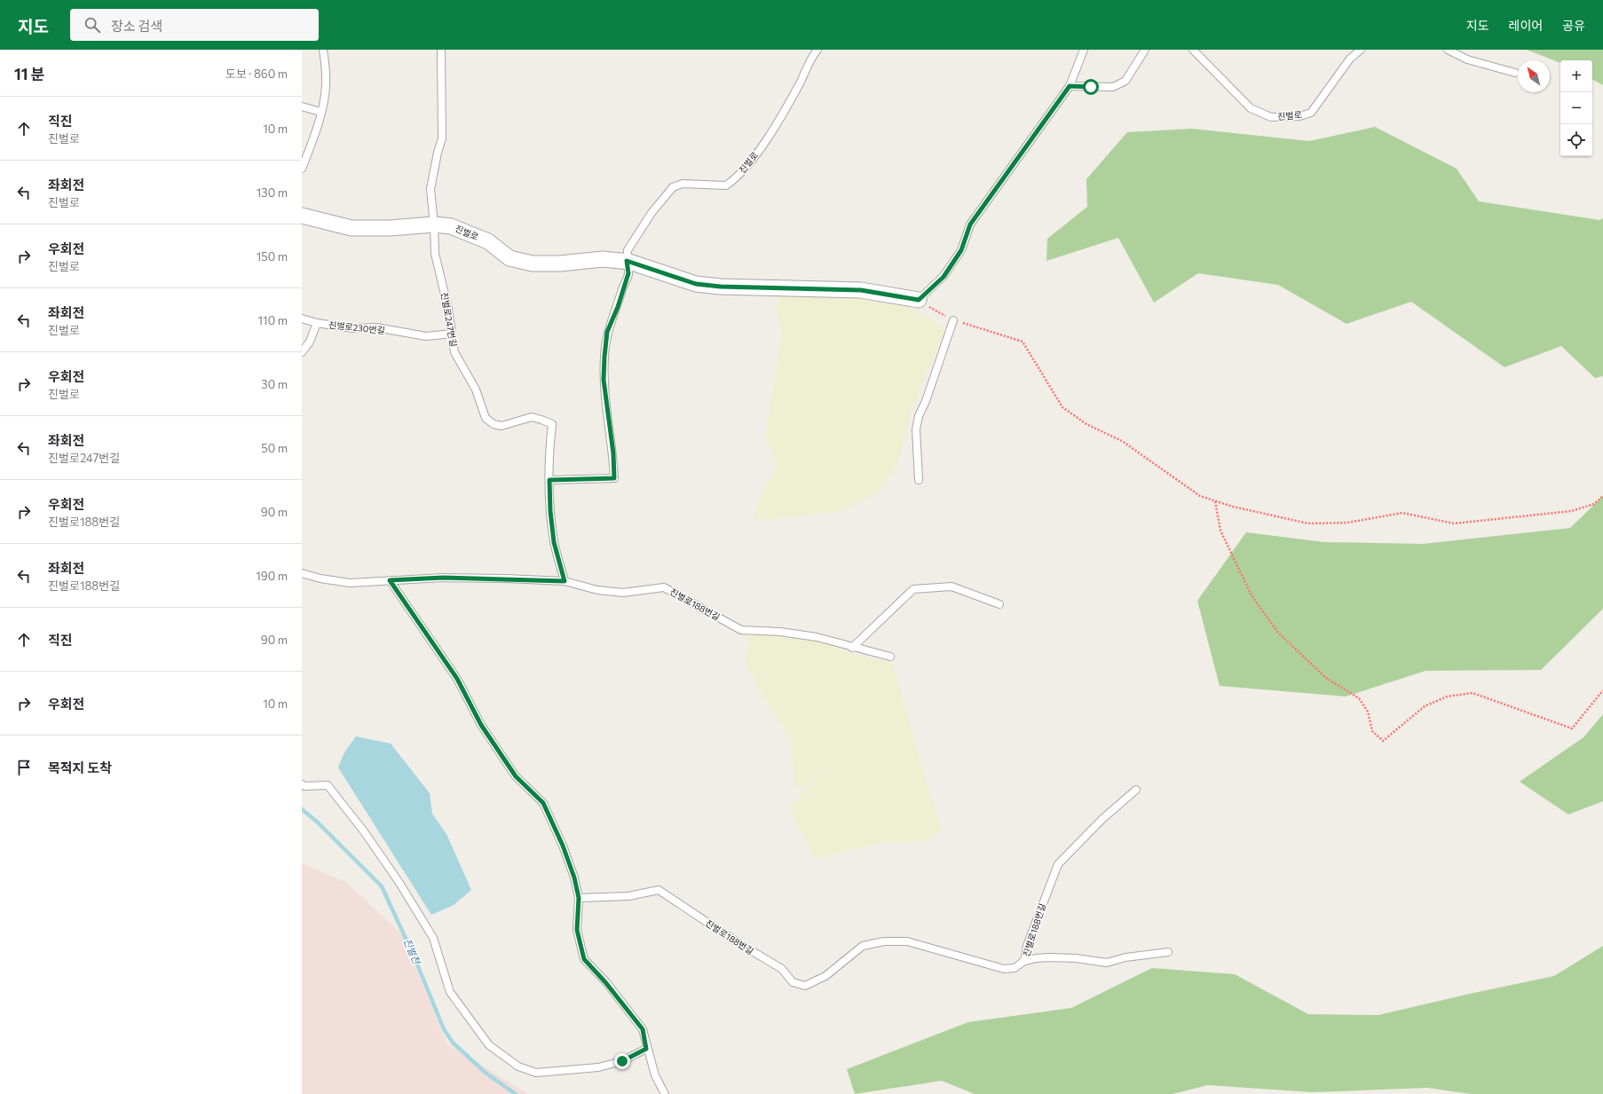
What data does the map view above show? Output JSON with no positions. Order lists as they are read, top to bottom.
{
  "streets": {
    "street": ["진벌로"],
    "lane": ["진벌로247번길", "진벌로230번길", "진벌로188번길"]
  },
  "crossings": [
    ["진벌로", "진벌로247번길"],
    ["진벌로247번길", "진벌로230번길"],
    ["진벌로247번길", "진벌로188번길"]
  ],
  "water": ["진벌천"],
  "north": "top left",
  "page": {
    "header": "지도",
    "search": "장소 검색",
    "nav": ["지도", "레이어", "공유"],
    "heading": ["11 분", "도보 · 860 m"],
    "map_buttons": ["+", "−"],
    "list": [
      ["직진", "진벌로", "10 m"],
      ["좌회전", "진벌로", "130 m"],
      ["우회전", "진벌로", "150 m"],
      ["좌회전", "진벌로", "110 m"],
      ["우회전", "진벌로", "30 m"],
      ["좌회전", "진벌로247번길", "50 m"],
      ["우회전", "진벌로188번길", "90 m"],
      ["좌회전", "진벌로188번길", "190 m"],
      ["직진", "90 m"],
      ["우회전", "10 m"],
      "목적지 도착"
    ]
  }
}
